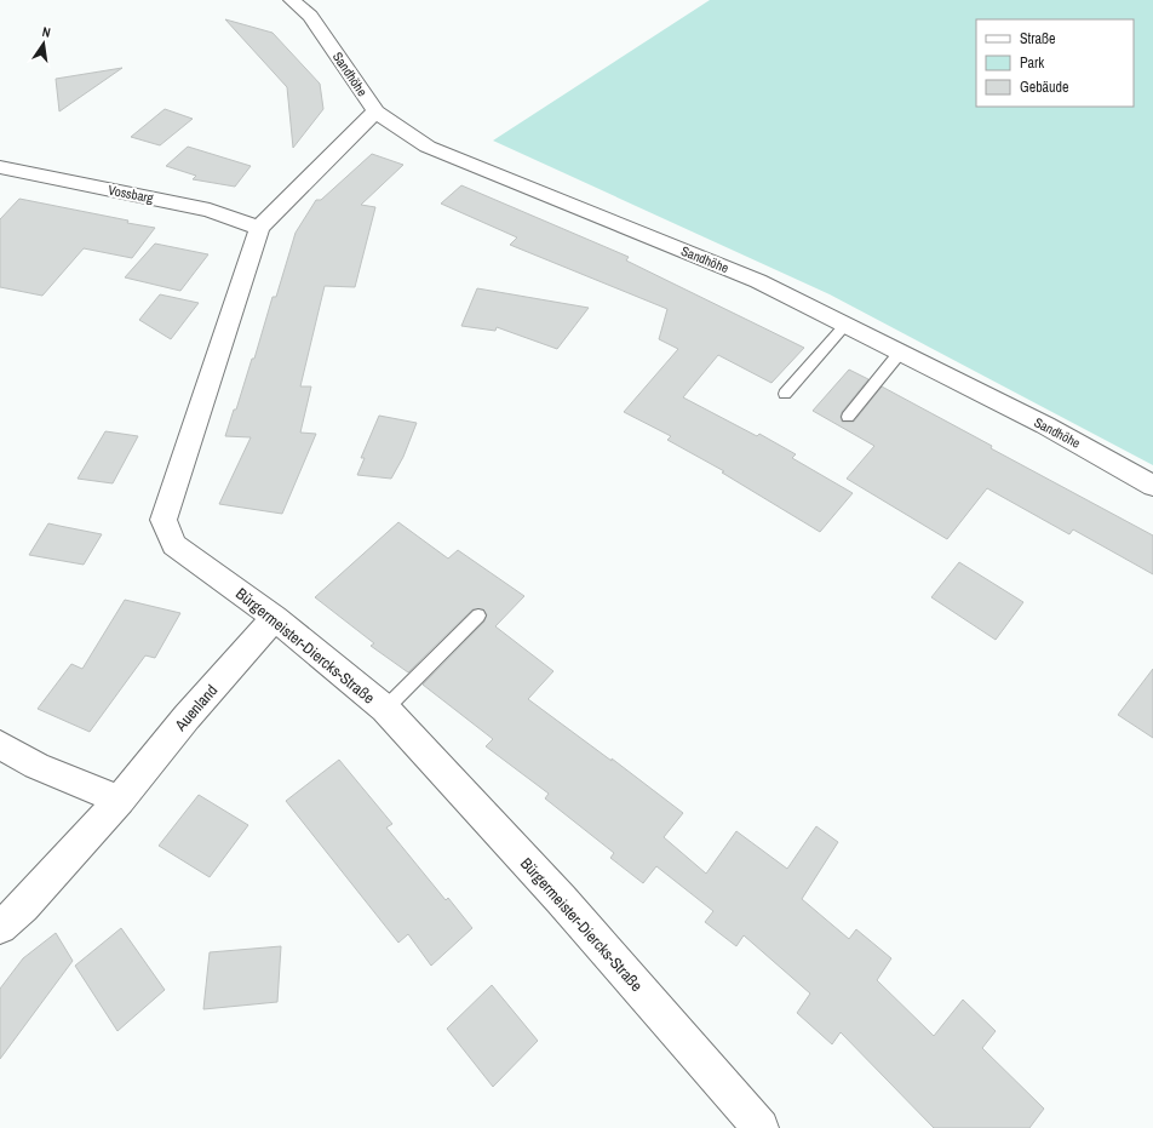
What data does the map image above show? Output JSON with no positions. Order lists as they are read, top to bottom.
{
  "streets": {
    "street": [
      "Sandhöhe",
      "Vossbarg",
      "Bürgermeister-Diercks-Straße",
      "Auenland"
    ]
  },
  "crossings": [
    ["Sandhöhe", "Bürgermeister-Diercks-Straße"],
    ["Vossbarg", "Bürgermeister-Diercks-Straße"],
    ["Bürgermeister-Diercks-Straße", "Auenland"]
  ],
  "legend": ["Straße", "Park", "Gebäude"],
  "north": "top"
}
